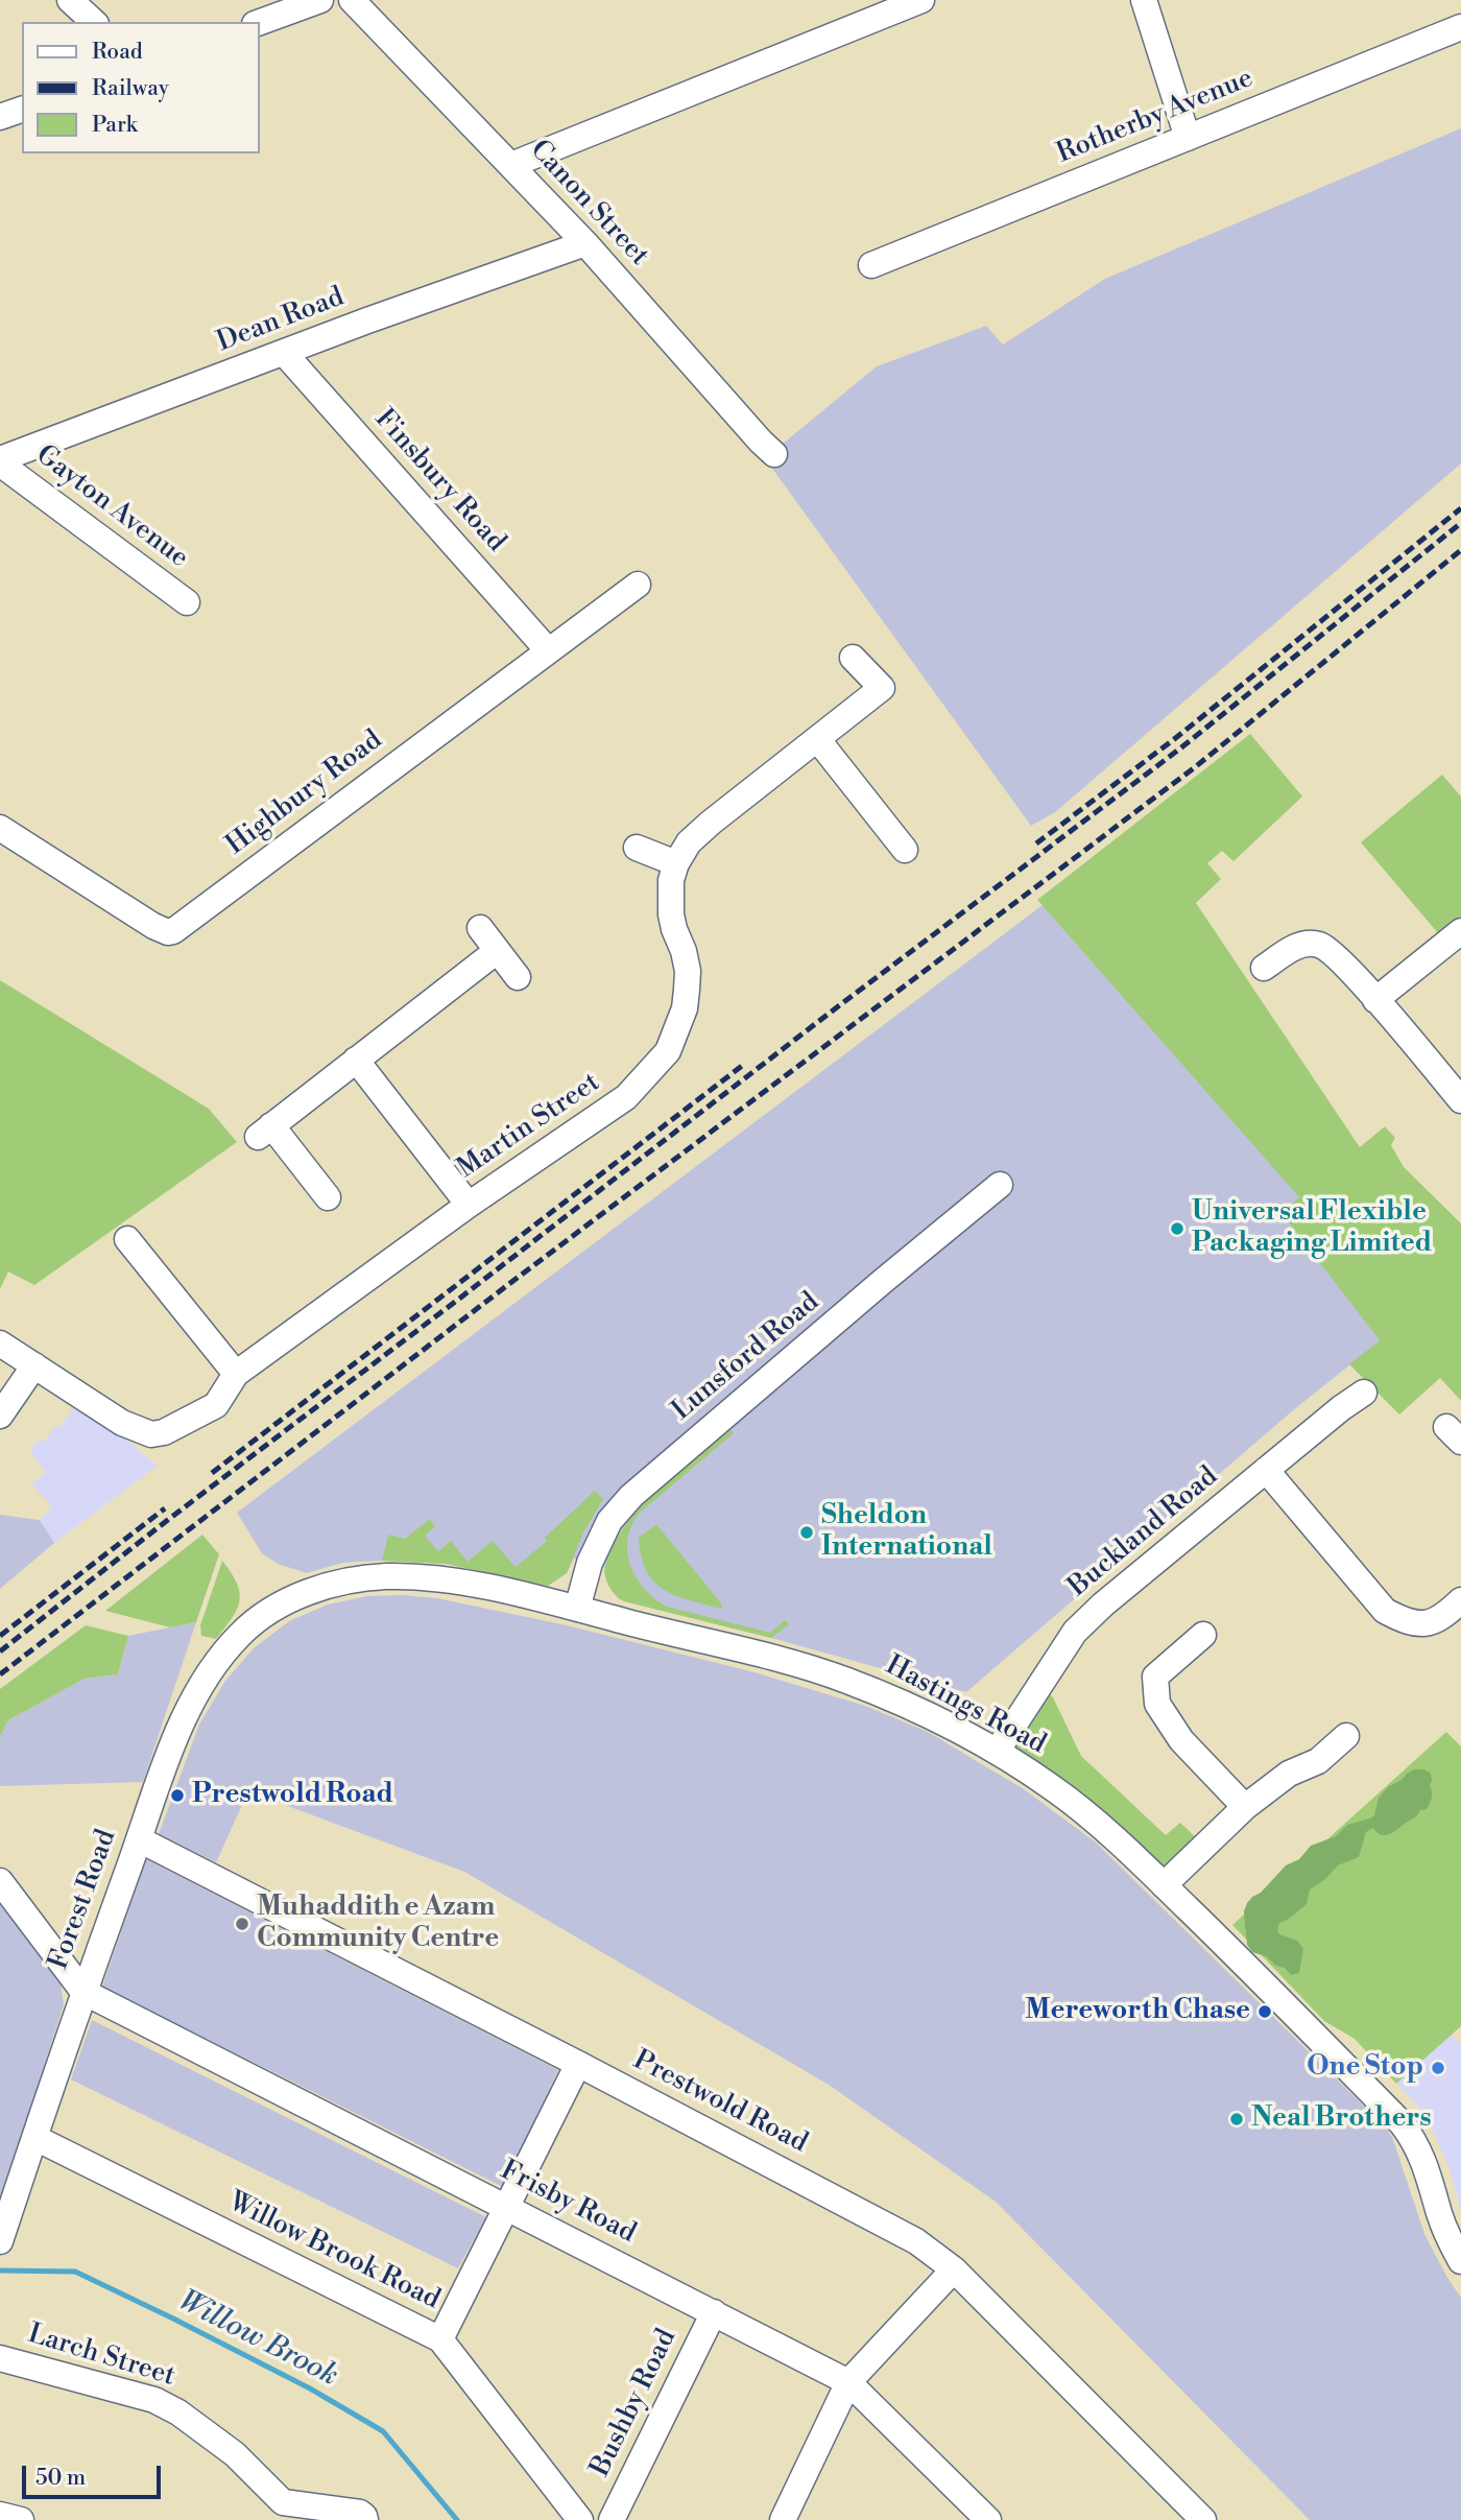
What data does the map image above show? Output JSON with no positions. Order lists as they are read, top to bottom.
{
  "streets": {
    "street": [
      "Rotherby Avenue",
      "Canon Street",
      "Dean Road",
      "Finsbury Road",
      "Gayton Avenue",
      "Highbury Road",
      "Martin Street",
      "Lunsford Road",
      "Buckland Road",
      "Hastings Road",
      "Forest Road",
      "Prestwold Road",
      "Frisby Road",
      "Willow Brook Road",
      "Larch Street",
      "Bushby Road"
    ]
  },
  "crossings": [
    ["Canon Street", "Dean Road"],
    ["Dean Road", "Finsbury Road"],
    ["Dean Road", "Gayton Avenue"],
    ["Finsbury Road", "Highbury Road"],
    ["Lunsford Road", "Hastings Road"],
    ["Buckland Road", "Hastings Road"],
    ["Hastings Road", "Forest Road"],
    ["Forest Road", "Prestwold Road"],
    ["Forest Road", "Frisby Road"],
    ["Forest Road", "Willow Brook Road"],
    ["Frisby Road", "Bushby Road"]
  ],
  "water": ["Willow Brook"],
  "places": [
    "Universal Flexible Packaging Limited",
    "Sheldon International",
    "Prestwold Road",
    "Muhaddith e Azam Community Centre",
    "Mereworth Chase",
    "One Stop",
    "Neal Brothers"
  ],
  "legend": ["Road", "Railway", "Park"],
  "scale_bar": "50 m"
}
